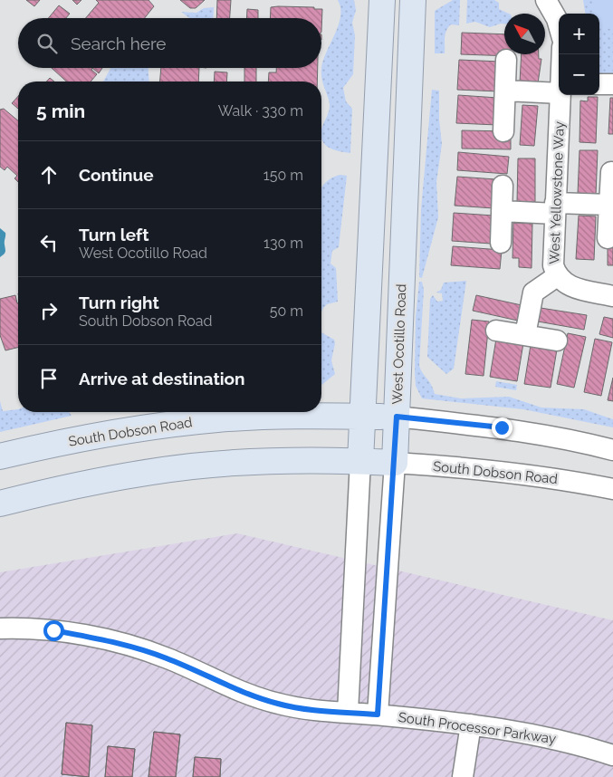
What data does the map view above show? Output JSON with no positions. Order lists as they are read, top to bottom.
{
  "streets": {
    "main road": ["West Ocotillo Road", "South Dobson Road"],
    "street": ["West Yellowstone Way", "South Processor Parkway"]
  },
  "crossings": [
    ["West Ocotillo Road", "South Dobson Road"],
    ["West Ocotillo Road", "South Processor Parkway"]
  ],
  "north": "top left",
  "page": {
    "map_buttons": ["+", "−"],
    "search": "Search here",
    "heading": ["5 min", "Walk · 330 m"],
    "list": [
      ["Continue", "150 m"],
      ["Turn left", "West Ocotillo Road", "130 m"],
      ["Turn right", "South Dobson Road", "50 m"],
      "Arrive at destination"
    ]
  }
}
